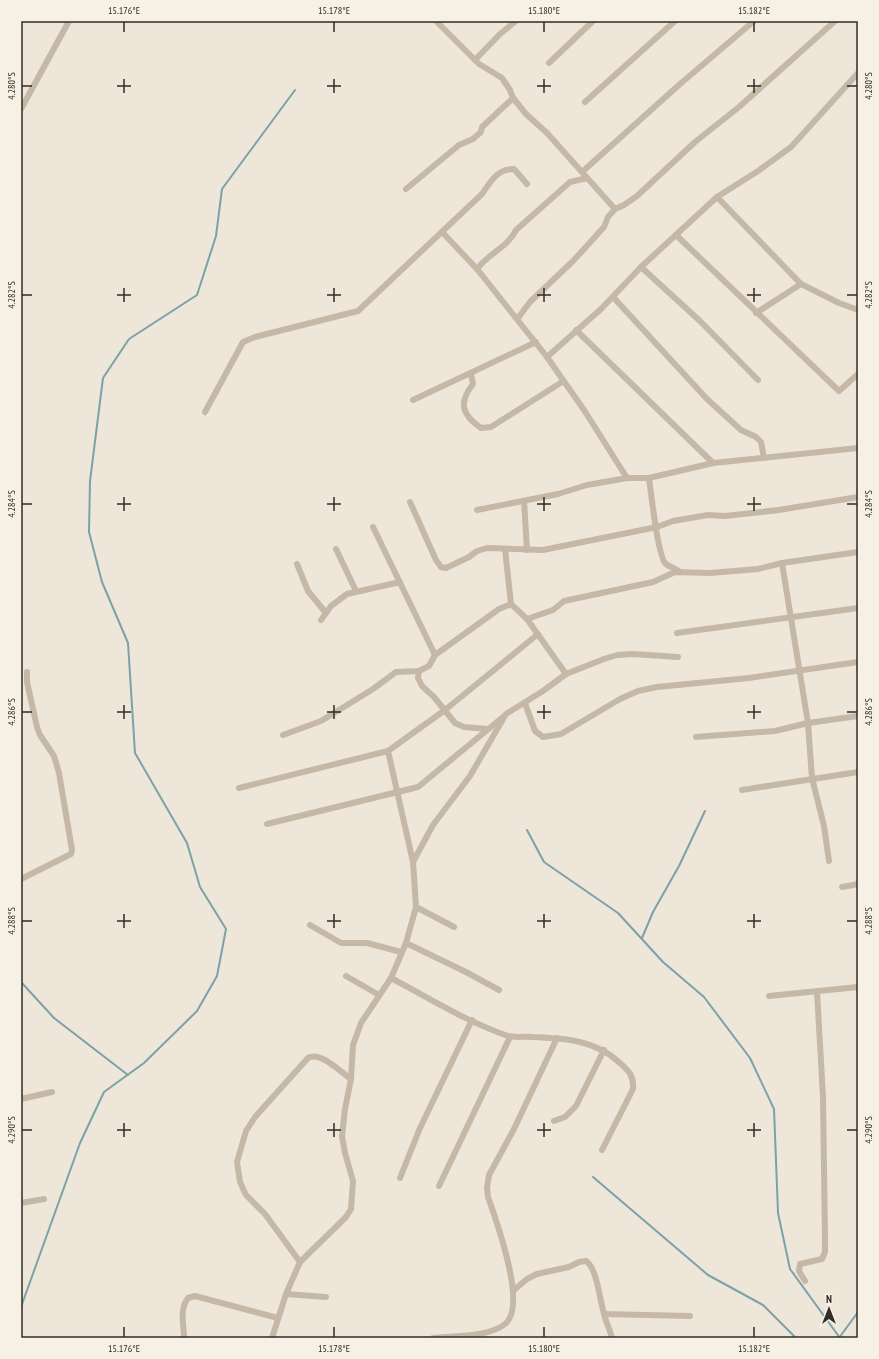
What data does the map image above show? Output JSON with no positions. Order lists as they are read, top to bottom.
{
  "north": "top",
  "coordinates": [
    "15.176°E",
    "15.178°E",
    "15.180°E",
    "15.182°E",
    "4.280°S",
    "4.282°S",
    "4.284°S",
    "4.286°S",
    "4.288°S",
    "4.290°S"
  ]
}
